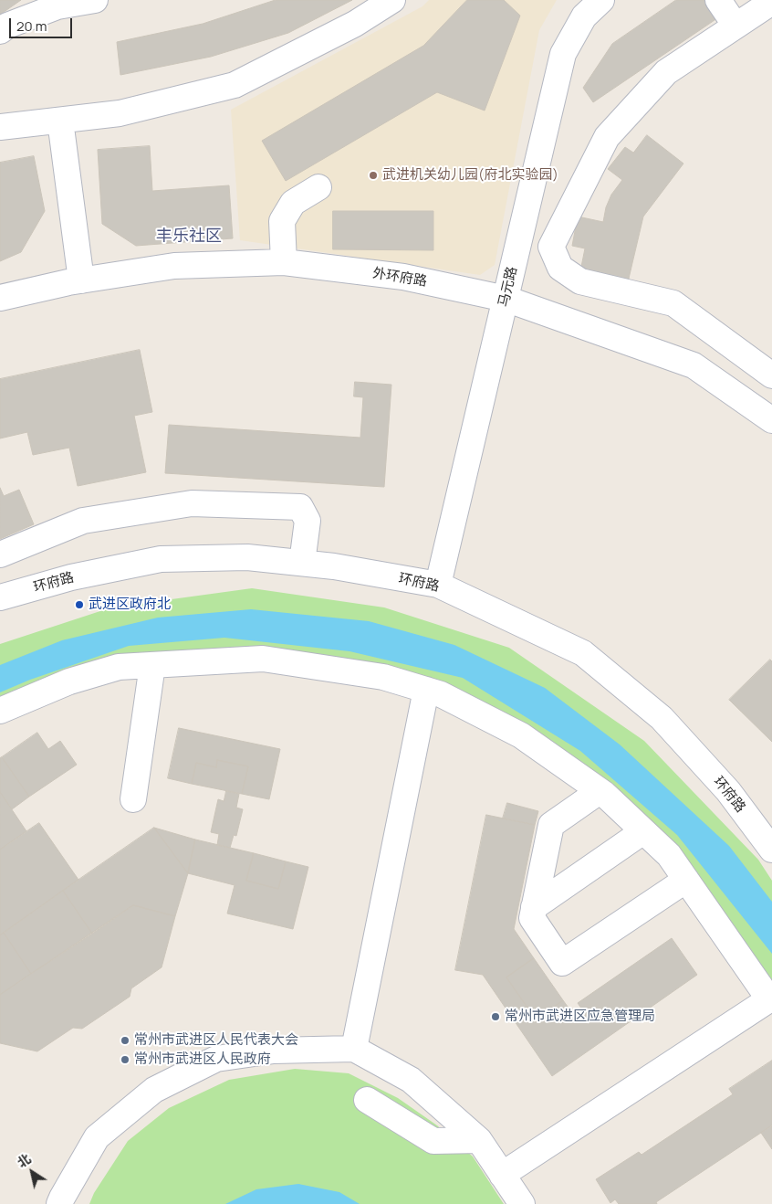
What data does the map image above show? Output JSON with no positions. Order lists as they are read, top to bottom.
{
  "streets": {
    "street": ["外环府路", "马元路", "环府路"]
  },
  "crossings": [
    ["外环府路", "马元路"],
    ["马元路", "环府路"]
  ],
  "districts": ["丰乐社区"],
  "places": [
    "武进机关幼儿园(府北实验园)",
    "武进区政府北",
    "常州市武进区应急管理局",
    "常州市武进区人民代表大会",
    "常州市武进区人民政府"
  ],
  "scale_bar": "20 m",
  "north": "top left"
}
